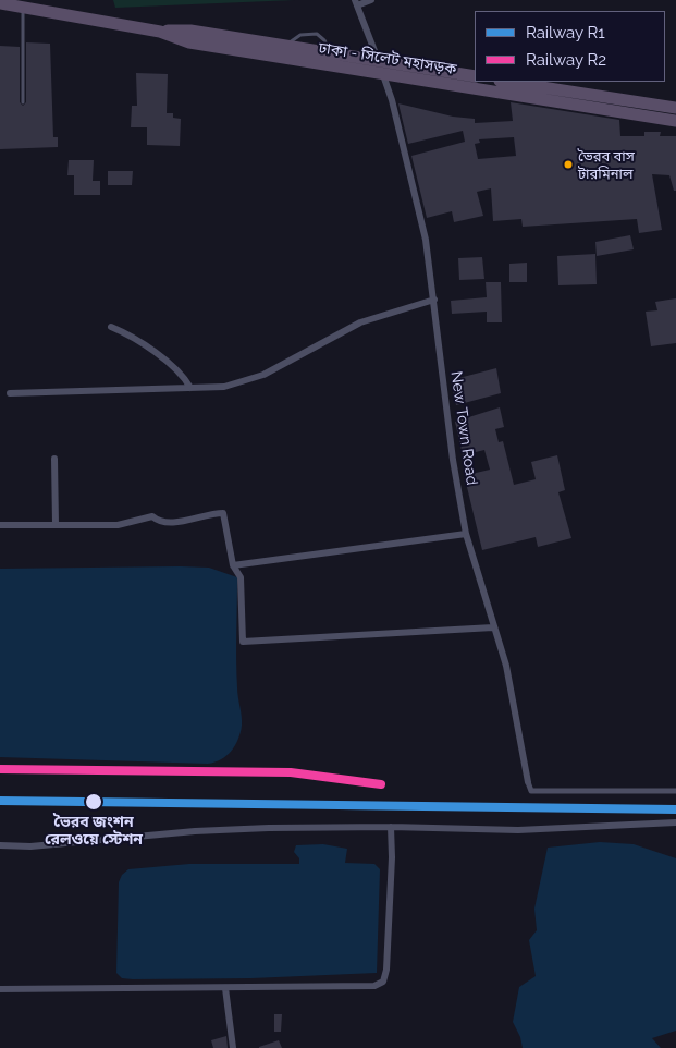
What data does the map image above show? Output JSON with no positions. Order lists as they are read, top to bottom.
{
  "streets": {
    "highway": ["ঢাকা - সিলেট মহাসড়ক"],
    "street": ["New Town Road"]
  },
  "crossings": [
    ["ঢাকা - সিলেট মহাসড়ক", "New Town Road"]
  ],
  "places": ["ভৈরব বাস টারমিনাল", "ভৈরব জংশন রেলওয়ে স্টেশন"],
  "lines": ["rail line R2", "rail line R1"],
  "legend": ["Railway R1", "Railway R2"]
}
